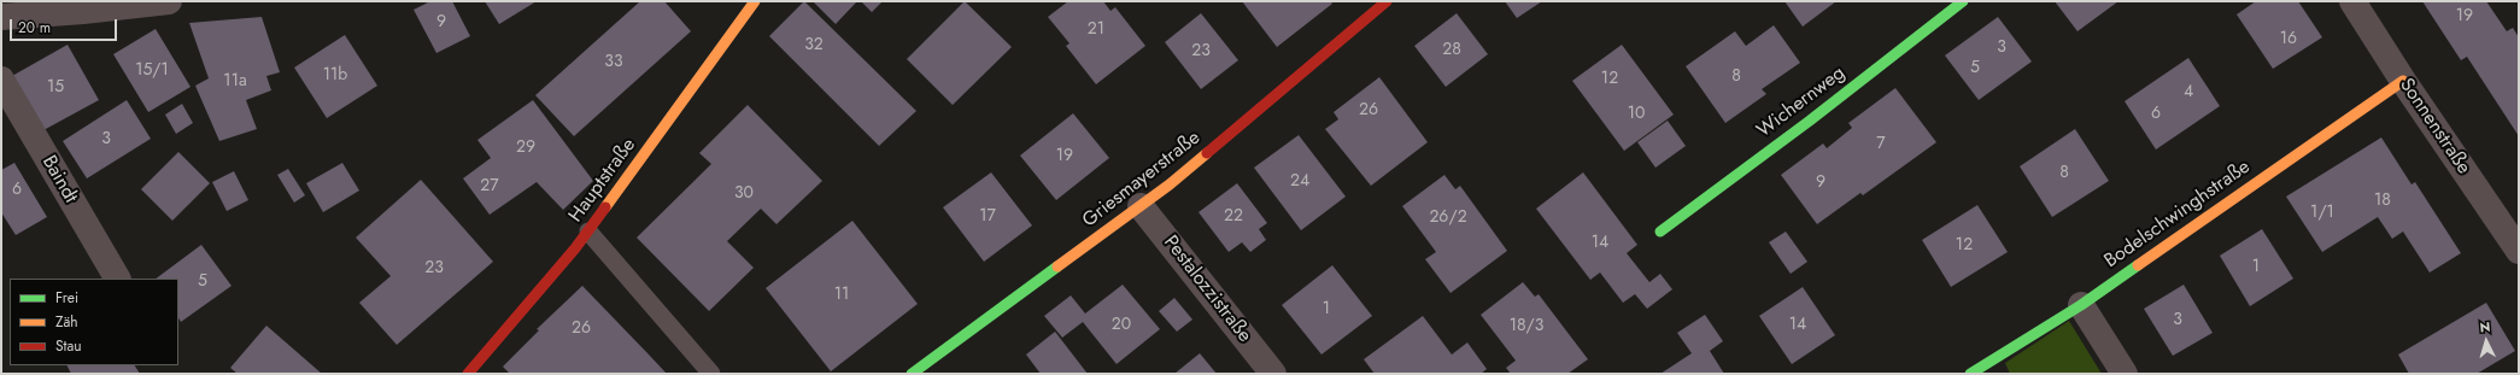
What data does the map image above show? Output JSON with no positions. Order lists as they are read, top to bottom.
{
  "streets": {
    "street": [
      "Wichernweg",
      "Sonnenstraße",
      "Baindt",
      "Griesmayerstraße",
      "Hauptstraße",
      "Bodelschwinghstraße",
      "Pestalozzistraße"
    ]
  },
  "crossings": [
    ["Sonnenstraße", "Bodelschwinghstraße"],
    ["Griesmayerstraße", "Pestalozzistraße"]
  ],
  "house_numbers": [
    "19",
    "9",
    "21",
    "16",
    "32",
    "3",
    "28",
    "23",
    "33",
    "5",
    "15/1",
    "11b",
    "8",
    "12",
    "11a",
    "15",
    "4",
    "26",
    "10",
    "6",
    "3",
    "7",
    "29",
    "19",
    "8",
    "24",
    "9",
    "27",
    "6",
    "30",
    "18",
    "1/1",
    "17",
    "22",
    "26/2",
    "14",
    "12",
    "1",
    "23",
    "5",
    "11",
    "1",
    "3",
    "20",
    "14",
    "18/3",
    "26"
  ],
  "legend": ["Frei", "Zäh", "Stau"],
  "scale_bar": "20 m",
  "north": "top"
}
